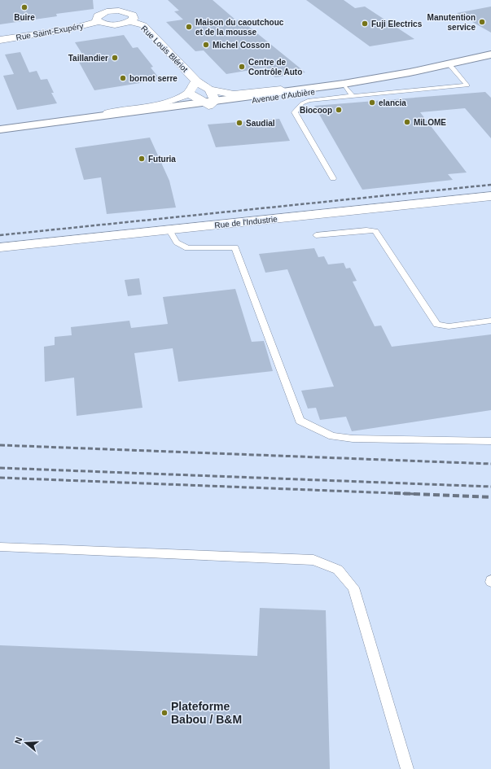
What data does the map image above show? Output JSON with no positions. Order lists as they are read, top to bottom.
{
  "streets": {
    "main road": ["Avenue d'Aubière"],
    "street": ["Rue Saint-Exupéry", "Rue Louis Blériot", "Rue de l'Industrie"]
  },
  "crossings": [
    ["Rue Louis Blériot", "Avenue d'Aubière"]
  ],
  "places": [
    "Buire",
    "Manutention service",
    "Fuji Electrics",
    "Maison du caoutchouc et de la mousse",
    "Michel Cosson",
    "Taillandier",
    "Centre de Contrôle Auto",
    "bornot serre",
    "elancia",
    "Biocoop",
    "MiLOME",
    "Saudial",
    "Futuria",
    "Plateforme Babou / B&M"
  ],
  "north": "left"
}
